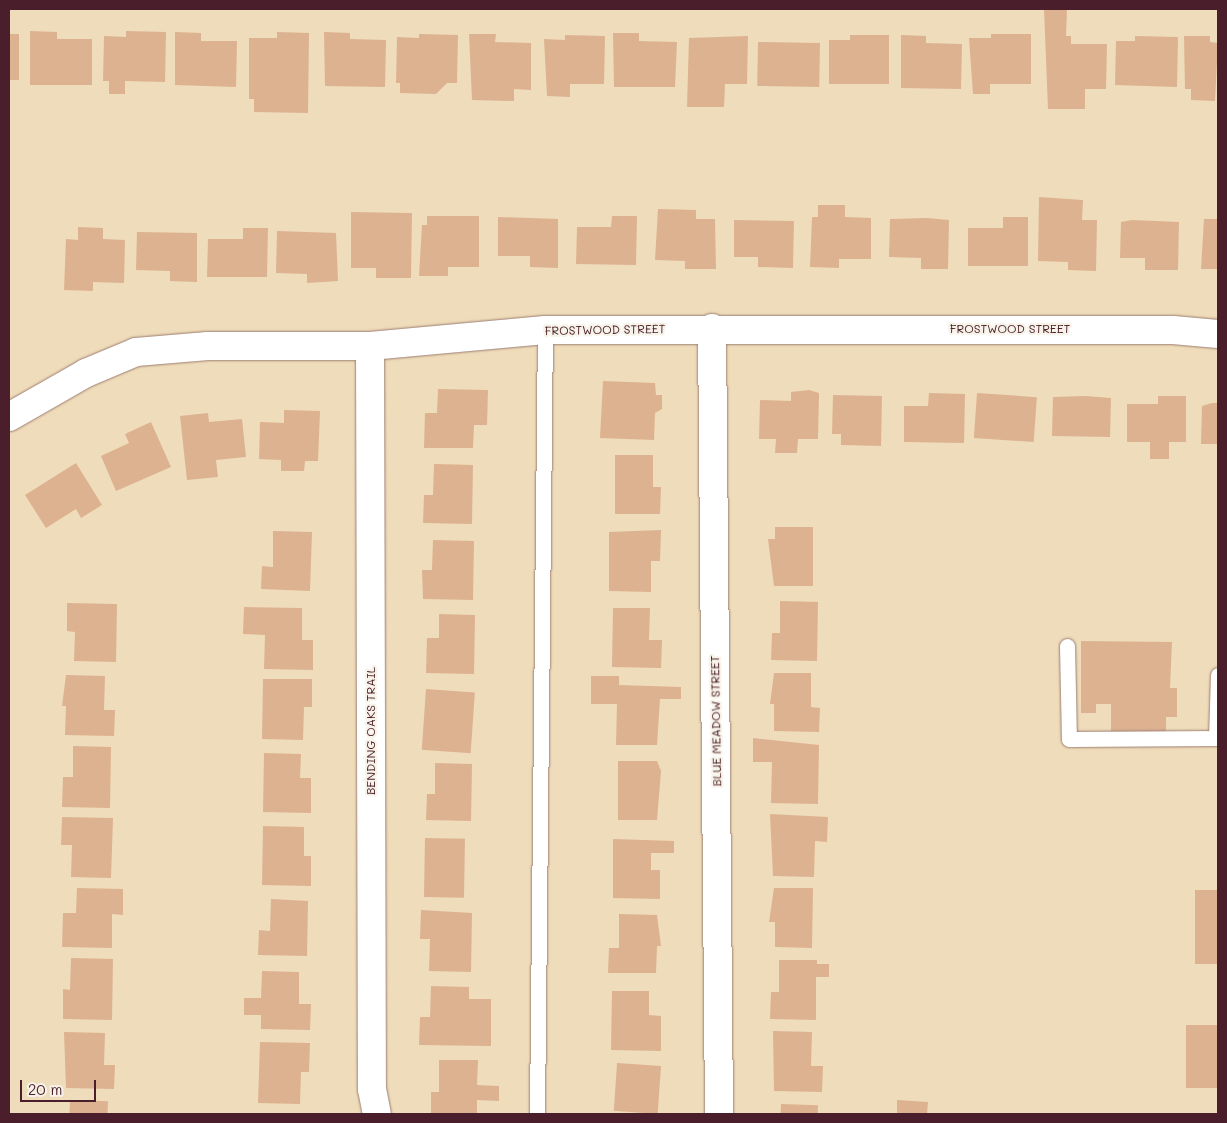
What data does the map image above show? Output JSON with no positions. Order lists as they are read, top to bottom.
{
  "streets": {
    "street": ["FROSTWOOD STREET", "BLUE MEADOW STREET", "BENDING OAKS TRAIL"]
  },
  "crossings": [
    ["FROSTWOOD STREET", "BLUE MEADOW STREET"],
    ["FROSTWOOD STREET", "BENDING OAKS TRAIL"]
  ],
  "scale_bar": "20 m"
}
